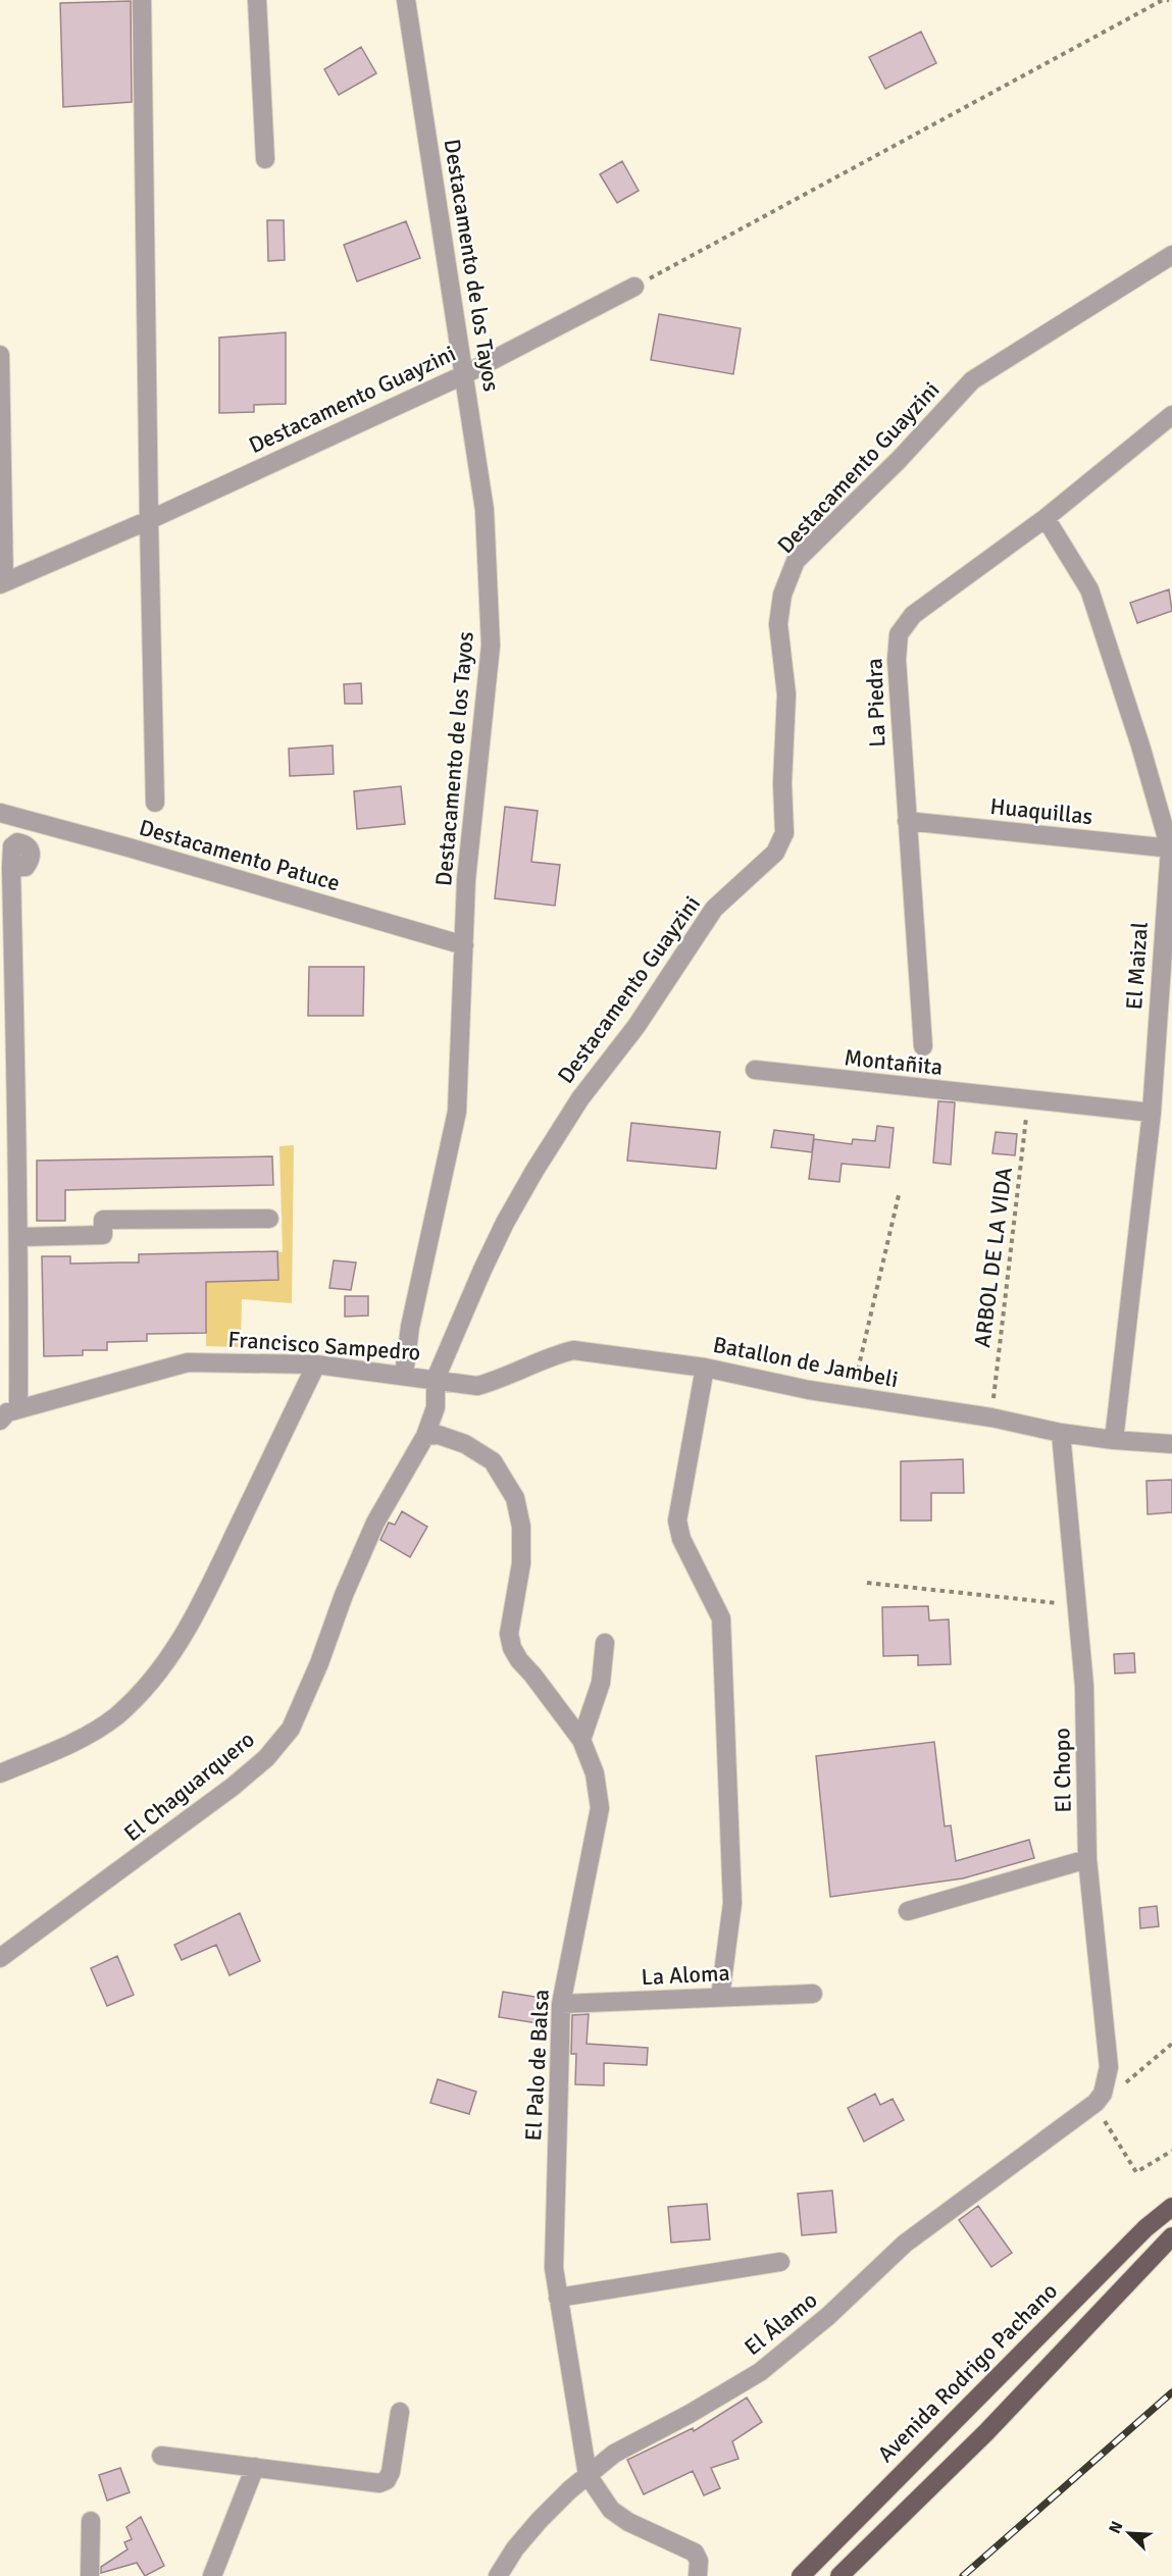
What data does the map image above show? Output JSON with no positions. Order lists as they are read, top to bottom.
{
  "streets": {
    "main road": ["Avenida Rodrigo Pachano"],
    "street": [
      "Destacamento de los Tayos",
      "Destacamento Guayzini",
      "La Piedra",
      "Huaquillas",
      "Destacamento Patuce",
      "El Maizal",
      "Montañita",
      "Francisco Sampedro",
      "Batallon de Jambeli",
      "El Chopo",
      "El Chaguarquero",
      "La Aloma",
      "El Palo de Balsa",
      "El Álamo"
    ],
    "path": ["ARBOL DE LA VIDA"]
  },
  "crossings": [
    ["Destacamento de los Tayos", "Destacamento Guayzini"],
    ["Destacamento de los Tayos", "Destacamento Patuce"],
    ["Destacamento de los Tayos", "Francisco Sampedro"],
    ["Destacamento Guayzini", "Francisco Sampedro"],
    ["Destacamento Guayzini", "Batallon de Jambeli"],
    ["Destacamento Guayzini", "El Chaguarquero"],
    ["La Piedra", "Huaquillas"],
    ["La Piedra", "El Maizal"],
    ["Huaquillas", "El Maizal"],
    ["El Maizal", "Montañita"],
    ["El Maizal", "Batallon de Jambeli"],
    ["Montañita", "ARBOL DE LA VIDA"],
    ["ARBOL DE LA VIDA", "Batallon de Jambeli"],
    ["Francisco Sampedro", "Batallon de Jambeli"],
    ["Francisco Sampedro", "El Chaguarquero"],
    ["Batallon de Jambeli", "El Chopo"],
    ["Batallon de Jambeli", "El Chaguarquero"],
    ["El Chopo", "El Álamo"],
    ["El Chaguarquero", "El Palo de Balsa"],
    ["La Aloma", "El Palo de Balsa"],
    ["El Palo de Balsa", "El Álamo"]
  ],
  "north": "top left"
}
